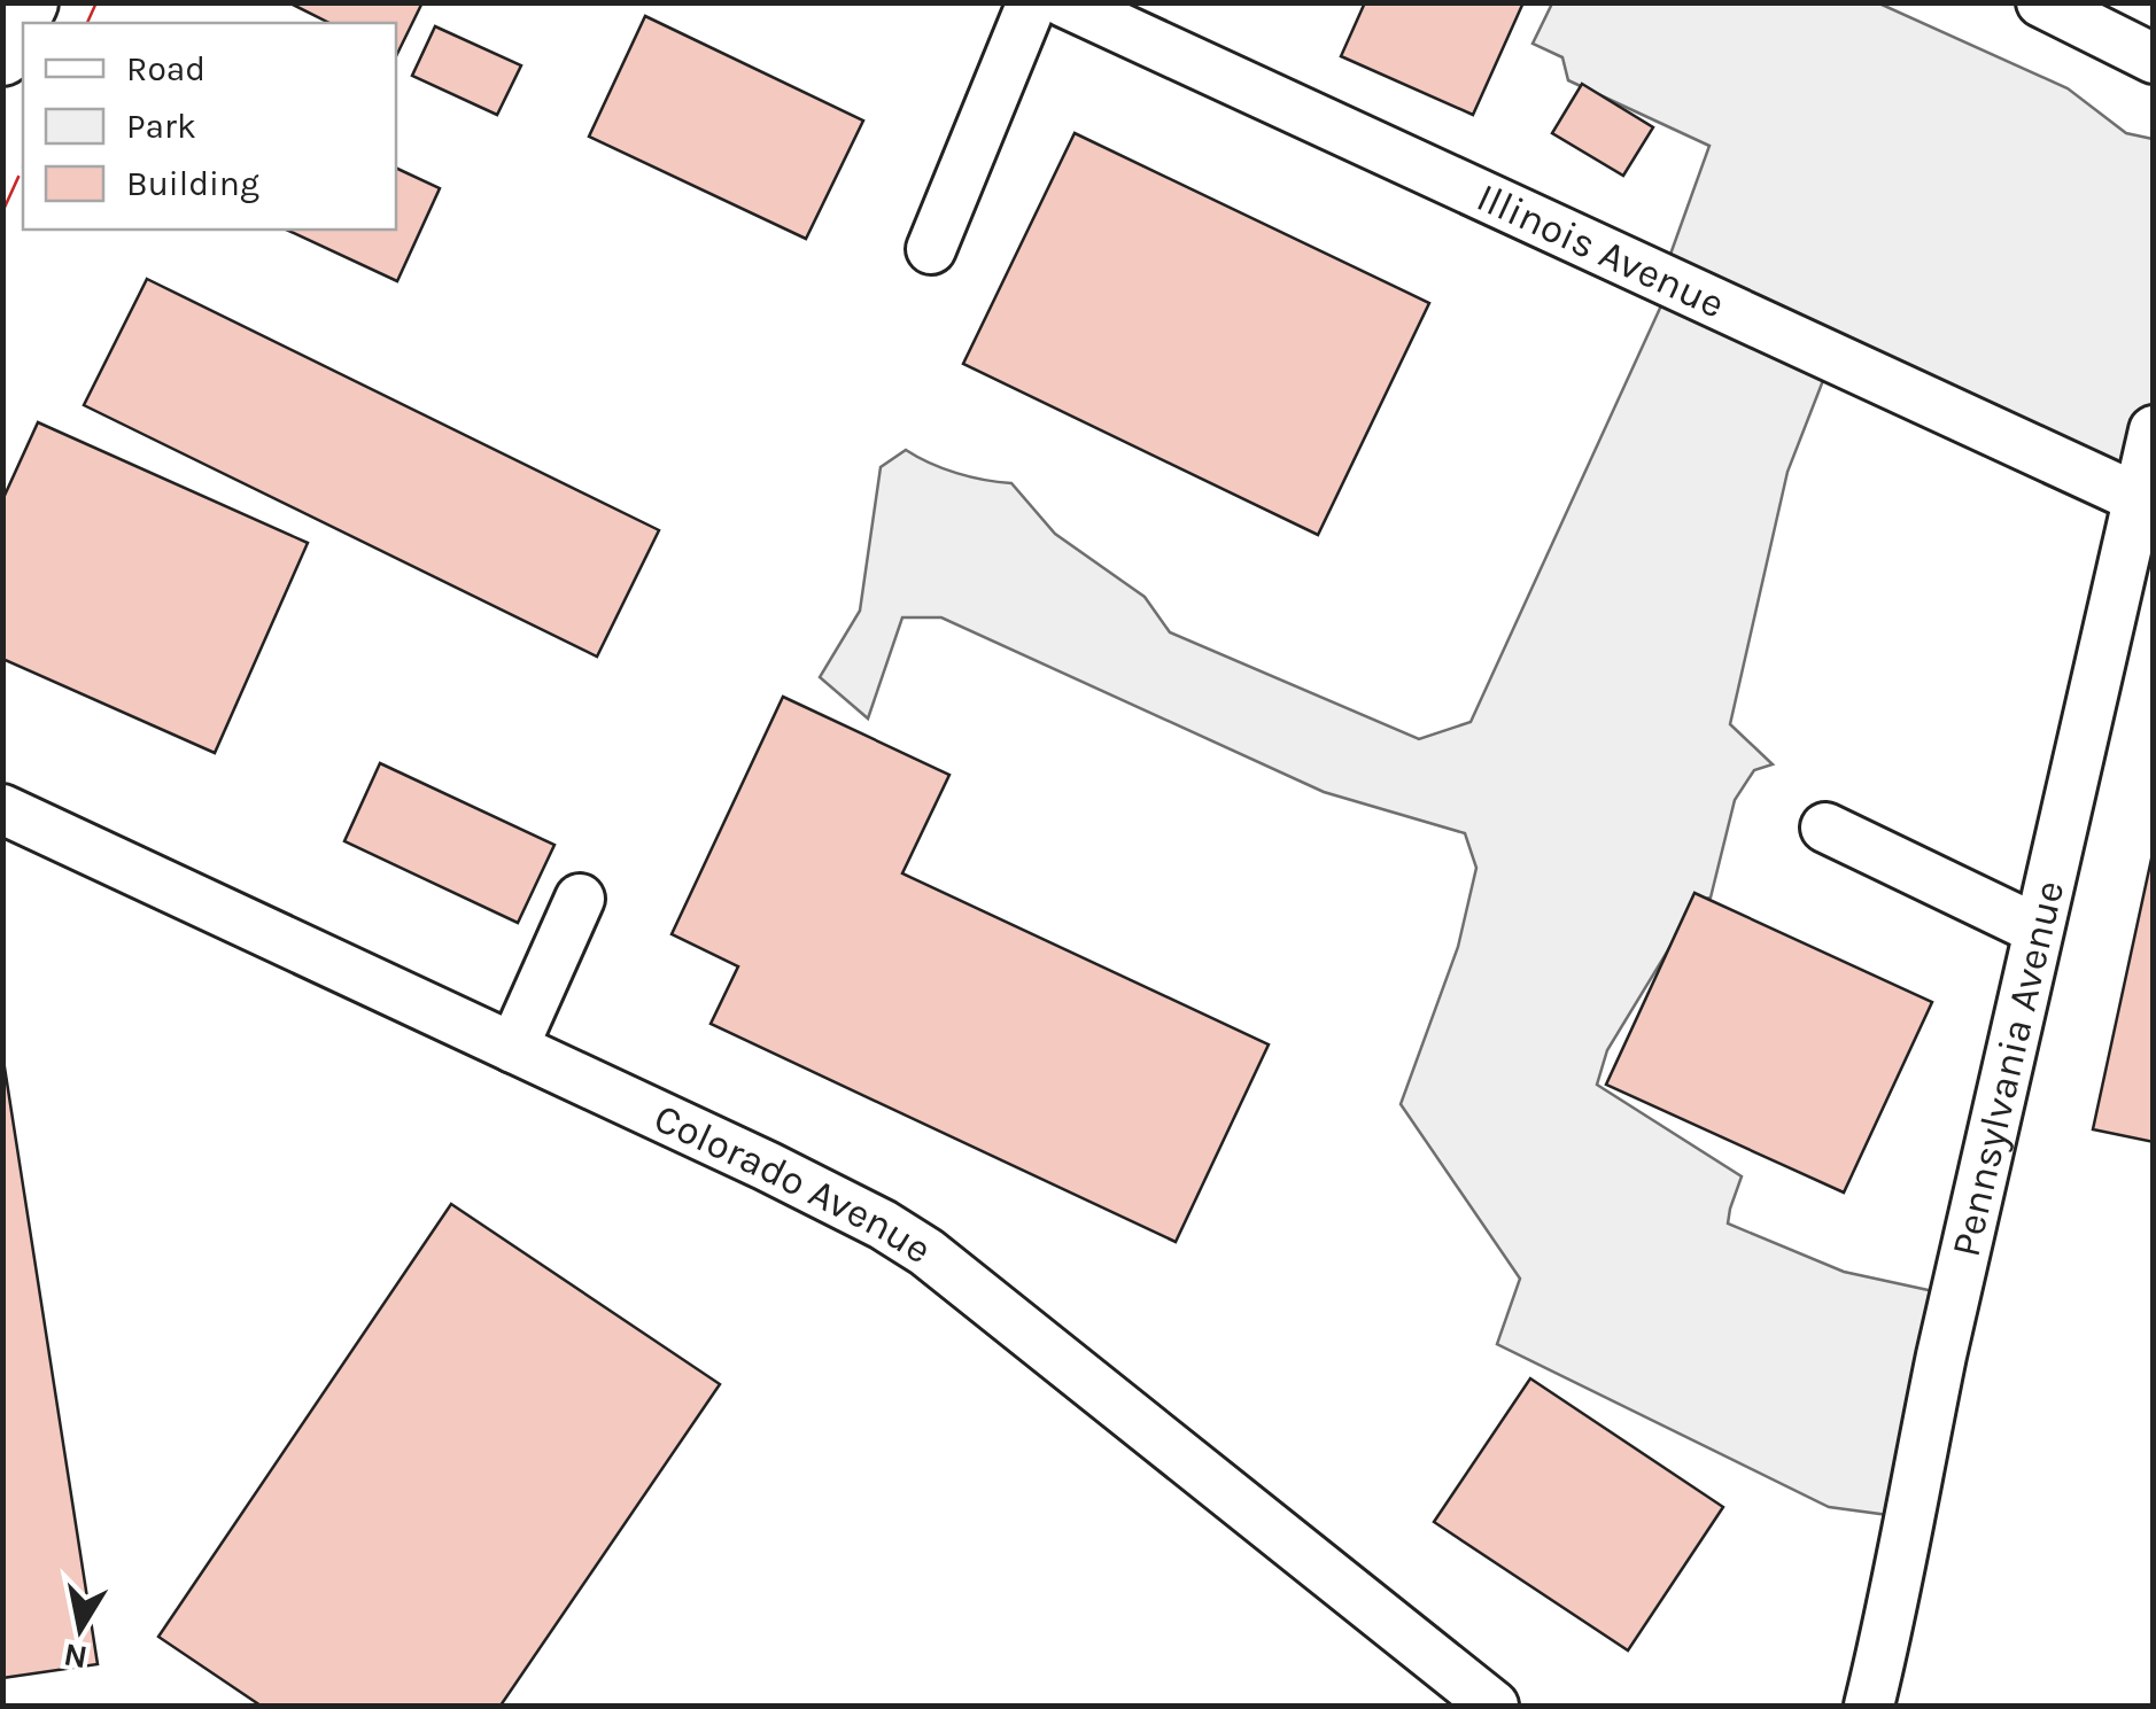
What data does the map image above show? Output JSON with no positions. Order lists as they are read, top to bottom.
{
  "streets": {
    "street": ["Illinois Avenue", "Pennsylvania Avenue", "Colorado Avenue"]
  },
  "crossings": [
    ["Illinois Avenue", "Pennsylvania Avenue"]
  ],
  "legend": ["Road", "Park", "Building"],
  "north": "bottom"
}
